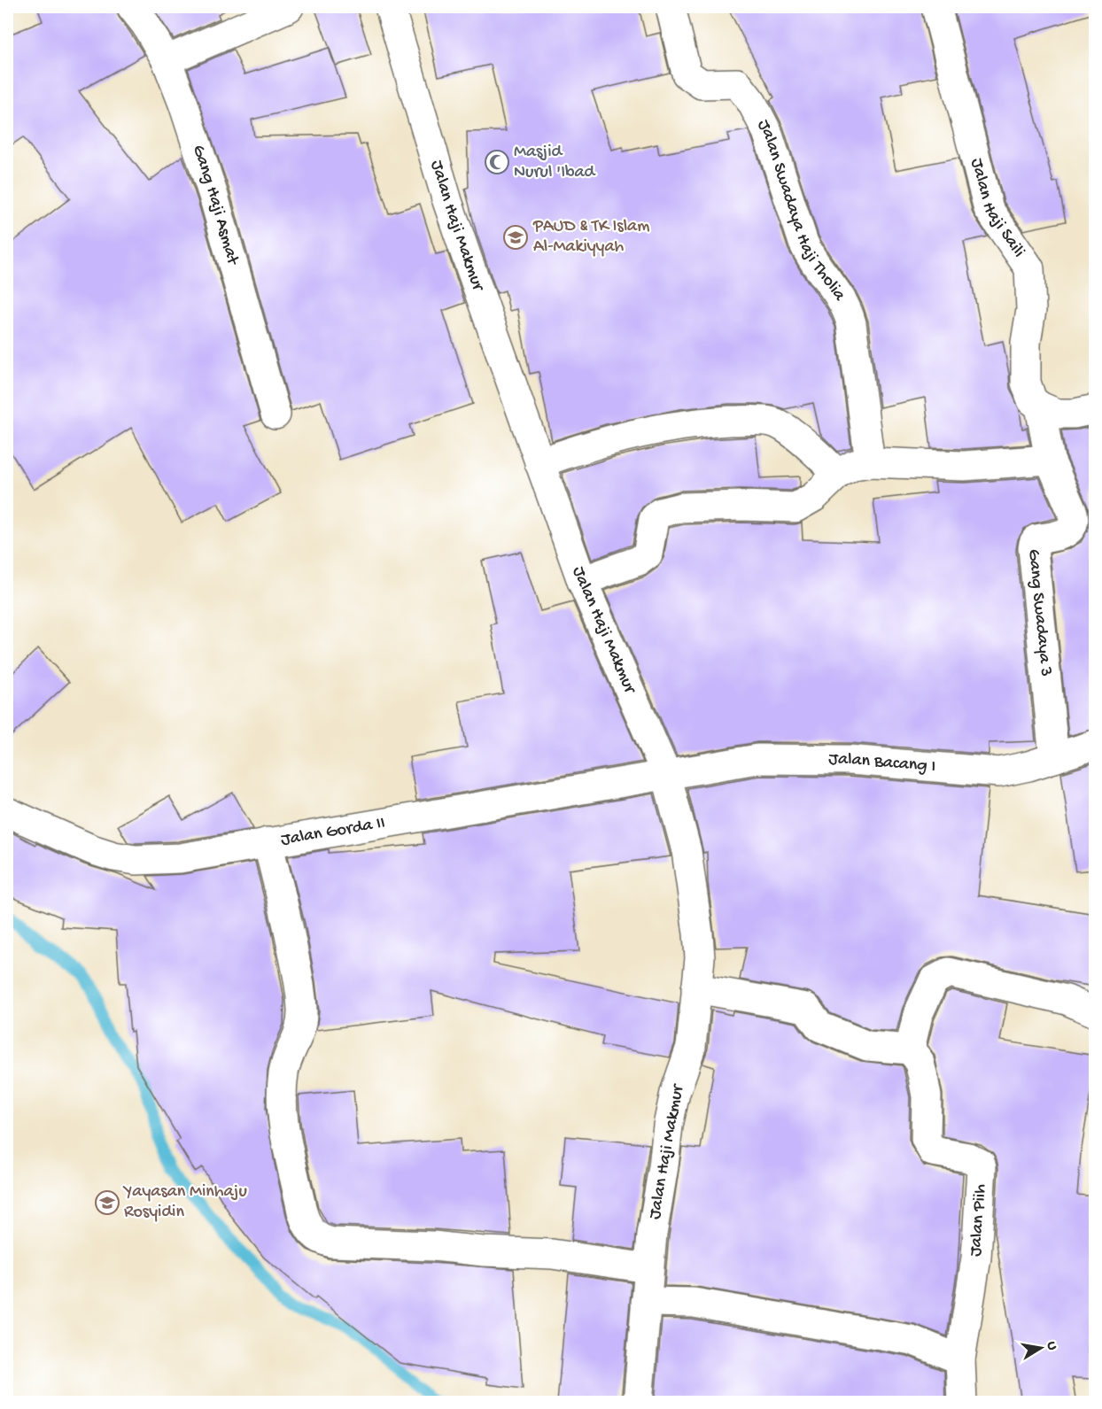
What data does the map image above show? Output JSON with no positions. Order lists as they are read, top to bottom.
{
  "streets": {
    "street": [
      "Gang Haji Asmat",
      "Jalan Haji Saili",
      "Jalan Swadaya Haji Tholia",
      "Jalan Haji Makmur",
      "Gang Swadaya 3",
      "Jalan Bacang I",
      "Jalan Gorda II",
      "Jalan Piih"
    ]
  },
  "crossings": [
    ["Jalan Haji Saili", "Gang Swadaya 3"],
    ["Jalan Haji Makmur", "Jalan Bacang I"],
    ["Jalan Haji Makmur", "Jalan Gorda II"],
    ["Gang Swadaya 3", "Jalan Bacang I"],
    ["Jalan Bacang I", "Jalan Gorda II"]
  ],
  "places": {
    "mosque": ["Masjid Nurul 'Ibad"],
    "school or university": ["PAUD & TK Islam Al-Makiyyah", "Yayasan Minhaju Rosyidin"]
  },
  "north": "right"
}
